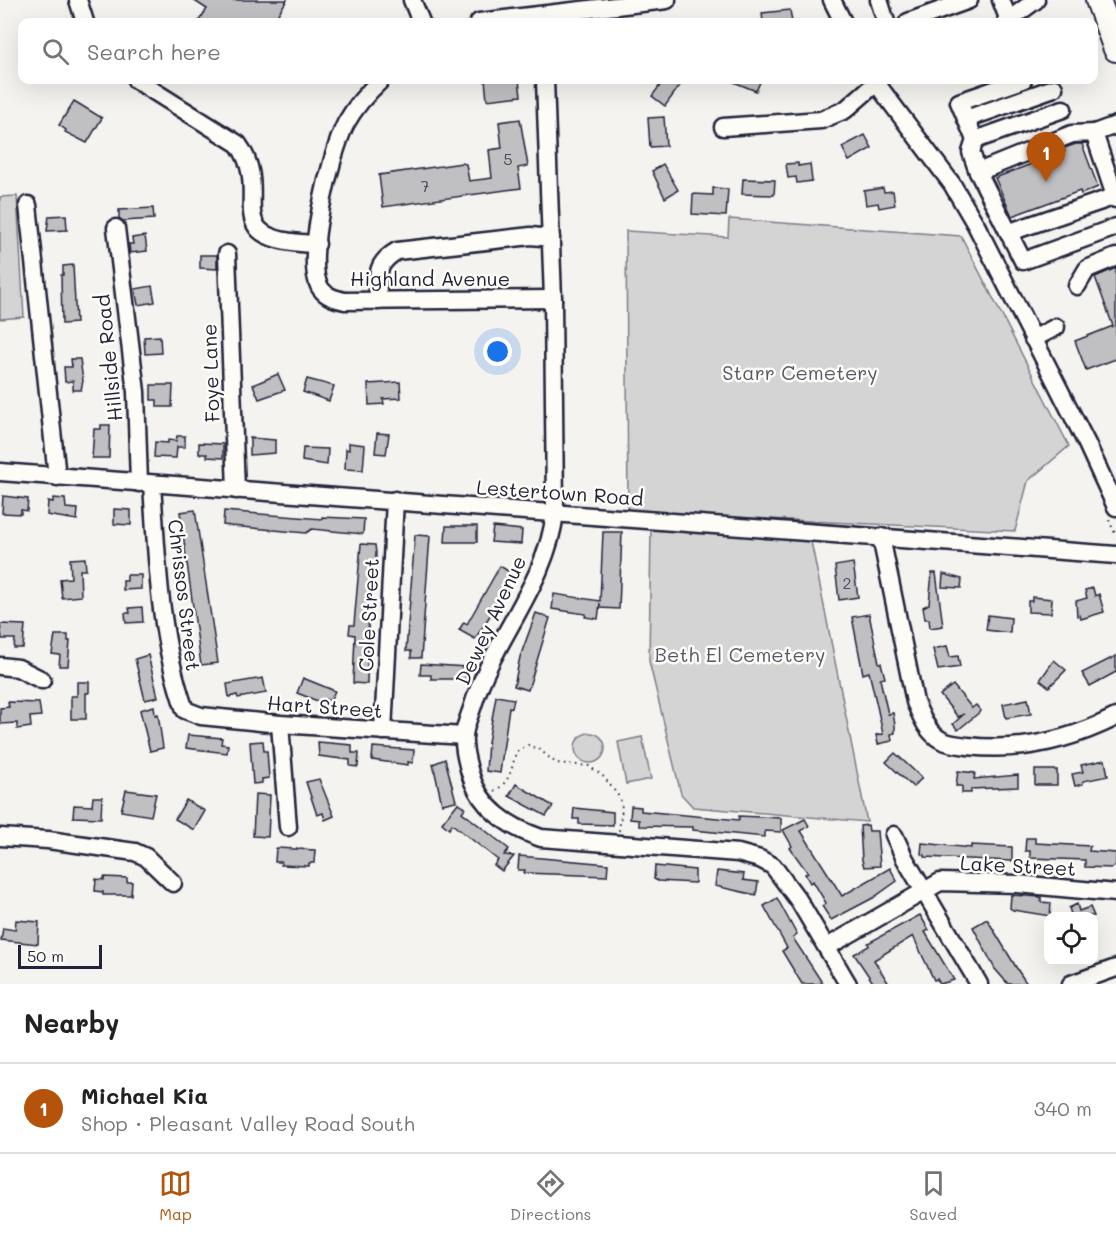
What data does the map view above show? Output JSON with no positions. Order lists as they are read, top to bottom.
{
  "streets": {
    "street": [
      "Highland Avenue",
      "Hillside Road",
      "Foye Lane",
      "Lestertown Road",
      "Chrissos Street",
      "Cole Street",
      "Dewey Avenue",
      "Hart Street",
      "Lake Street"
    ]
  },
  "crossings": [
    ["Highland Avenue", "Dewey Avenue"],
    ["Hillside Road", "Lestertown Road"],
    ["Hillside Road", "Chrissos Street"],
    ["Foye Lane", "Lestertown Road"],
    ["Lestertown Road", "Chrissos Street"],
    ["Lestertown Road", "Cole Street"],
    ["Lestertown Road", "Dewey Avenue"],
    ["Chrissos Street", "Hart Street"],
    ["Cole Street", "Hart Street"],
    ["Dewey Avenue", "Hart Street"],
    ["Dewey Avenue", "Lake Street"]
  ],
  "parks": ["Starr Cemetery", "Beth El Cemetery"],
  "house_numbers": ["5", "7", "2"],
  "scale_bar": "50 m",
  "page": {
    "search": "Search here",
    "pins": "1",
    "scale": "50 m",
    "heading": "Nearby",
    "list": [
      {
        "mark": "1",
        "name": "Michael Kia",
        "note": "Shop · Pleasant Valley Road South",
        "value": "340 m"
      }
    ],
    "nav": ["Map", "Directions", "Saved"]
  }
}
